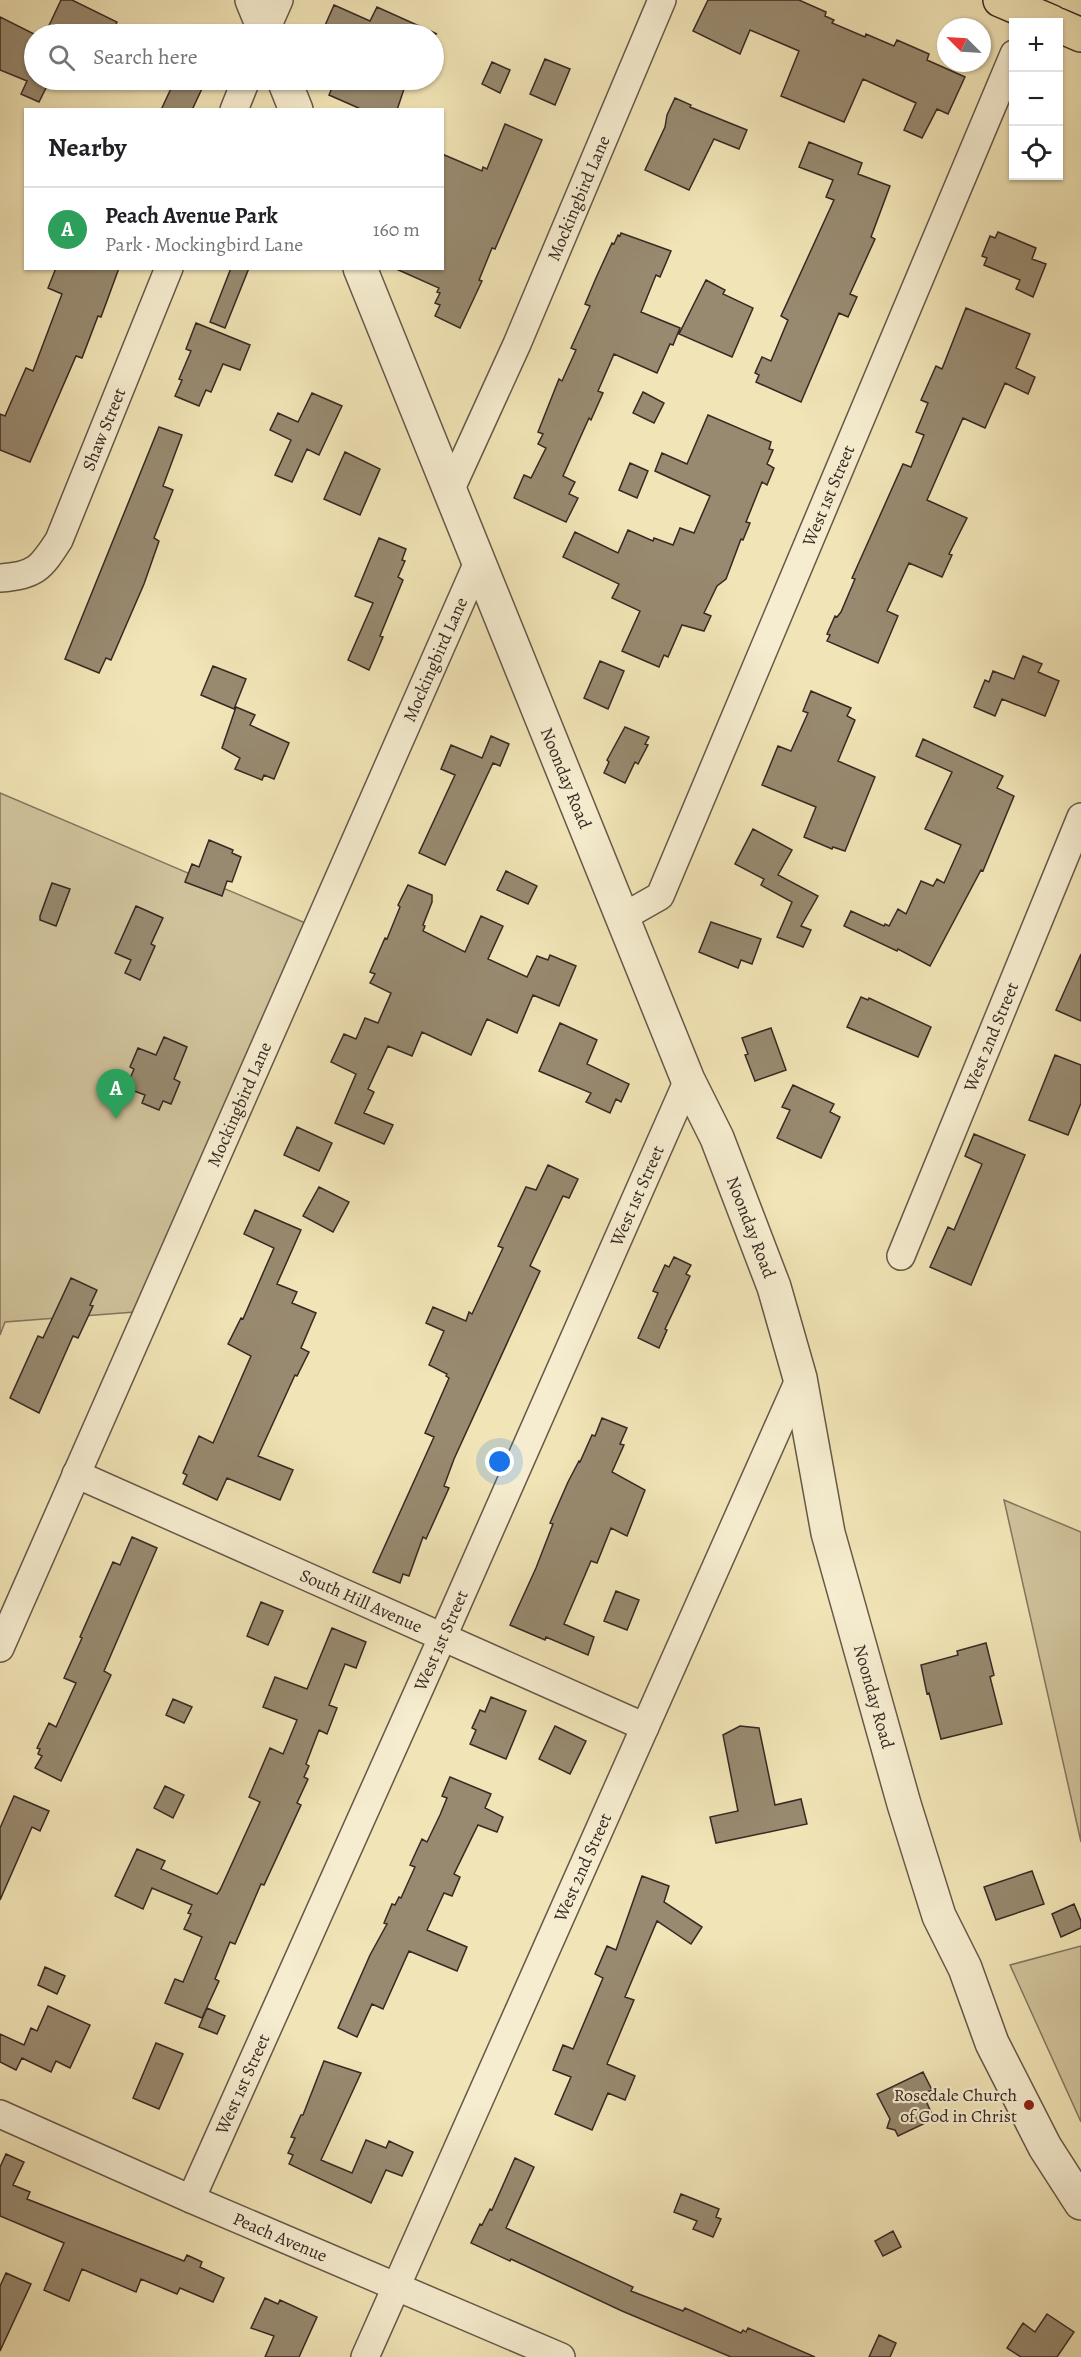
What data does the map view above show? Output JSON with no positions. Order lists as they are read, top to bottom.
{
  "streets": {
    "street": [
      "Mockingbird Lane",
      "Shaw Street",
      "West 1st Street",
      "Noonday Road",
      "West 2nd Street",
      "South Hill Avenue",
      "Peach Avenue"
    ]
  },
  "crossings": [
    ["Mockingbird Lane", "Noonday Road"],
    ["Mockingbird Lane", "South Hill Avenue"],
    ["West 1st Street", "Noonday Road"],
    ["West 1st Street", "South Hill Avenue"],
    ["West 1st Street", "Peach Avenue"],
    ["Noonday Road", "West 2nd Street"],
    ["West 2nd Street", "South Hill Avenue"],
    ["West 2nd Street", "Peach Avenue"]
  ],
  "places": ["Rosedale Church of God in Christ"],
  "north": "top left",
  "page": {
    "map_buttons": ["+", "−"],
    "search": "Search here",
    "heading": "Nearby",
    "list": [
      {
        "mark": "A",
        "name": "Peach Avenue Park",
        "note": "Park · Mockingbird Lane",
        "value": "160 m"
      }
    ],
    "pins": "A"
  }
}
